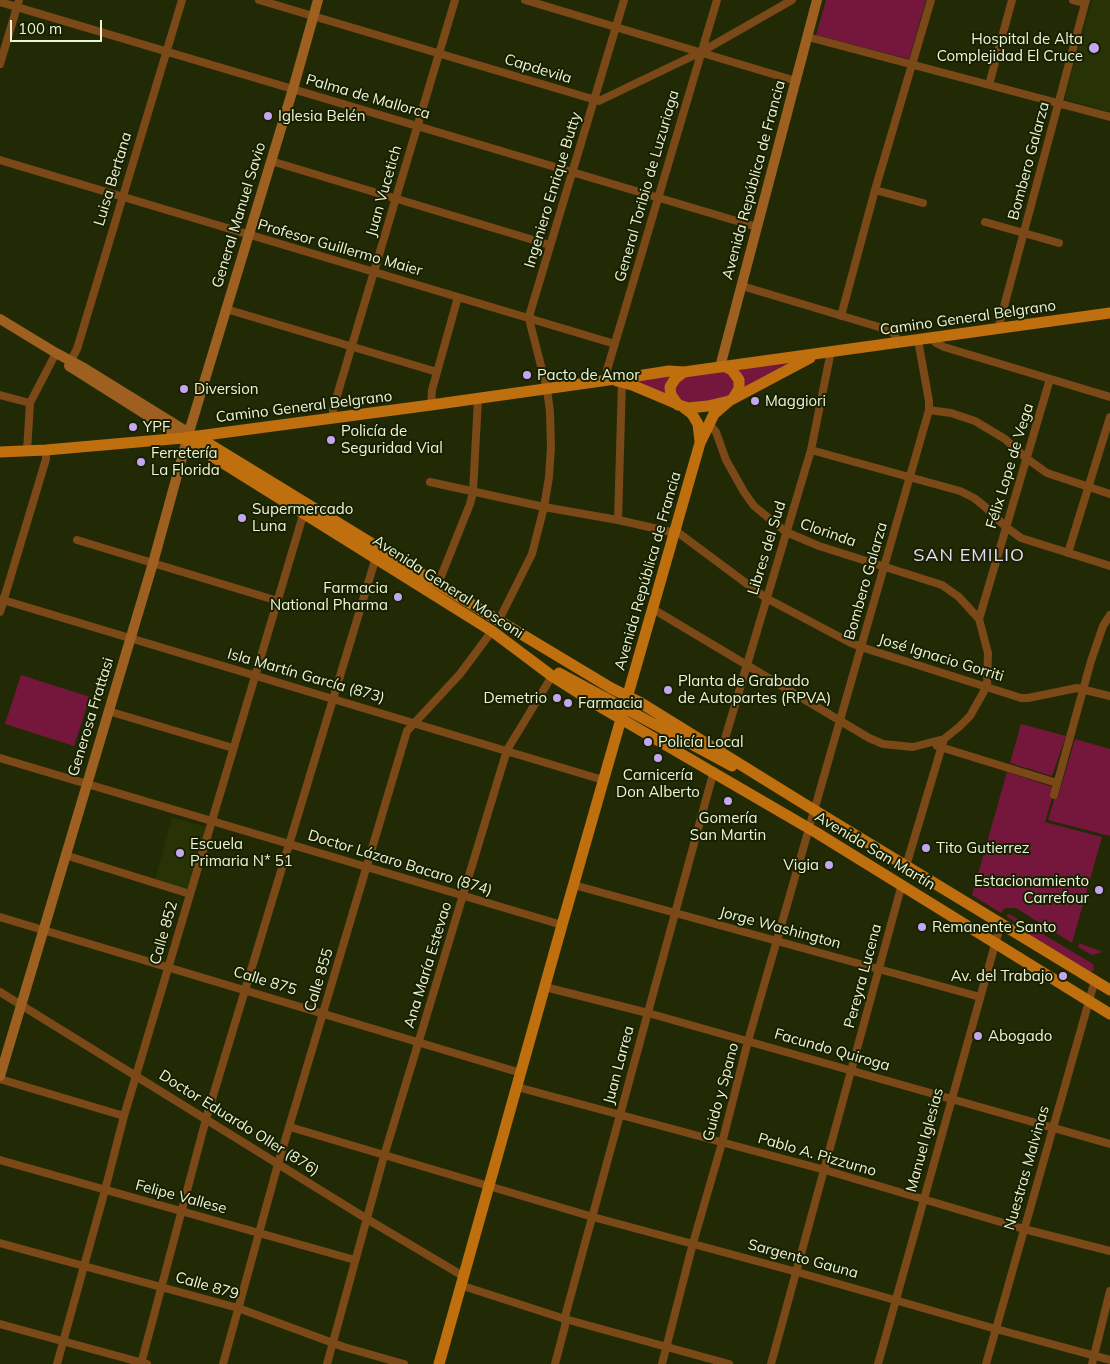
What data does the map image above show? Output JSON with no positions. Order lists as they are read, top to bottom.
{
  "streets": {
    "main road": [
      "Avenida República de Francia",
      "General Manuel Savio",
      "Camino General Belgrano",
      "Avenida General Mosconi",
      "Generosa Frattasi",
      "Avenida San Martín"
    ],
    "street": [
      "Capdevila",
      "Palma de Mallorca",
      "Bombero Galarza",
      "Luisa Bertana",
      "General Toribio de Luzuriaga",
      "Ingeniero Enrique Butty",
      "Juan Vucetich",
      "Profesor Guillermo Maier",
      "Félix Lope de Vega",
      "Clorinda",
      "Libres del Sud",
      "José Ignacio Gorriti",
      "Isla Martín García (873)",
      "Doctor Lázaro Bacaro (874)",
      "Jorge Washington",
      "Calle 852",
      "Ana María Estevao",
      "Pereyra Lucena",
      "Calle 855",
      "Calle 875",
      "Facundo Quiroga",
      "Juan Larrea",
      "Guido y Spano",
      "Doctor Eduardo Oller (876)",
      "Manuel Iglesias",
      "Pablo A. Pizzurno",
      "Nuestras Malvinas",
      "Felipe Vallese",
      "Sargento Gauna",
      "Calle 879"
    ]
  },
  "crossings": [
    ["Capdevila", "Ingeniero Enrique Butty"],
    ["Capdevila", "Juan Vucetich"],
    ["Capdevila", "General Manuel Savio"],
    ["Palma de Mallorca", "Luisa Bertana"],
    ["Palma de Mallorca", "Avenida República de Francia"],
    ["Palma de Mallorca", "General Toribio de Luzuriaga"],
    ["Palma de Mallorca", "Ingeniero Enrique Butty"],
    ["Palma de Mallorca", "Juan Vucetich"],
    ["Palma de Mallorca", "General Manuel Savio"],
    ["Bombero Galarza", "Camino General Belgrano"],
    ["Bombero Galarza", "Clorinda"],
    ["Bombero Galarza", "José Ignacio Gorriti"],
    ["Bombero Galarza", "Avenida San Martín"],
    ["Bombero Galarza", "Guido y Spano"],
    ["Luisa Bertana", "Profesor Guillermo Maier"],
    ["Luisa Bertana", "Avenida General Mosconi"],
    ["Avenida República de Francia", "Camino General Belgrano"],
    ["Avenida República de Francia", "Clorinda"],
    ["Avenida República de Francia", "Avenida General Mosconi"],
    ["Avenida República de Francia", "José Ignacio Gorriti"],
    ["Avenida República de Francia", "Isla Martín García (873)"],
    ["Avenida República de Francia", "Avenida San Martín"],
    ["Avenida República de Francia", "Doctor Lázaro Bacaro (874)"],
    ["Avenida República de Francia", "Jorge Washington"],
    ["Avenida República de Francia", "Calle 875"],
    ["Avenida República de Francia", "Facundo Quiroga"],
    ["Avenida República de Francia", "Doctor Eduardo Oller (876)"],
    ["Avenida República de Francia", "Pablo A. Pizzurno"],
    ["Avenida República de Francia", "Sargento Gauna"],
    ["General Toribio de Luzuriaga", "Profesor Guillermo Maier"],
    ["General Toribio de Luzuriaga", "Camino General Belgrano"],
    ["Ingeniero Enrique Butty", "Profesor Guillermo Maier"],
    ["Ingeniero Enrique Butty", "Camino General Belgrano"],
    ["Ingeniero Enrique Butty", "Avenida General Mosconi"],
    ["Ingeniero Enrique Butty", "José Ignacio Gorriti"],
    ["Juan Vucetich", "Profesor Guillermo Maier"],
    ["Juan Vucetich", "Camino General Belgrano"],
    ["General Manuel Savio", "Profesor Guillermo Maier"],
    ["General Manuel Savio", "Camino General Belgrano"],
    ["General Manuel Savio", "Avenida General Mosconi"],
    ["General Manuel Savio", "Generosa Frattasi"],
    ["Camino General Belgrano", "Libres del Sud"],
    ["Camino General Belgrano", "Avenida General Mosconi"],
    ["Camino General Belgrano", "Generosa Frattasi"],
    ["Félix Lope de Vega", "Clorinda"],
    ["Clorinda", "Libres del Sud"],
    ["Libres del Sud", "José Ignacio Gorriti"],
    ["Libres del Sud", "Avenida San Martín"],
    ["Avenida General Mosconi", "Generosa Frattasi"],
    ["Avenida General Mosconi", "Avenida San Martín"],
    ["Avenida General Mosconi", "Calle 852"],
    ["Avenida General Mosconi", "Ana María Estevao"],
    ["Avenida General Mosconi", "Calle 855"],
    ["Isla Martín García (873)", "Generosa Frattasi"],
    ["Isla Martín García (873)", "Calle 852"],
    ["Isla Martín García (873)", "Ana María Estevao"],
    ["Isla Martín García (873)", "Calle 855"],
    ["Generosa Frattasi", "Doctor Lázaro Bacaro (874)"],
    ["Generosa Frattasi", "Calle 875"],
    ["Generosa Frattasi", "Doctor Eduardo Oller (876)"],
    ["Avenida San Martín", "Pereyra Lucena"],
    ["Avenida San Martín", "Juan Larrea"],
    ["Avenida San Martín", "Guido y Spano"],
    ["Avenida San Martín", "Manuel Iglesias"],
    ["Avenida San Martín", "Nuestras Malvinas"],
    ["Doctor Lázaro Bacaro (874)", "Calle 852"],
    ["Doctor Lázaro Bacaro (874)", "Ana María Estevao"],
    ["Doctor Lázaro Bacaro (874)", "Calle 855"],
    ["Jorge Washington", "Pereyra Lucena"],
    ["Jorge Washington", "Juan Larrea"],
    ["Jorge Washington", "Guido y Spano"],
    ["Jorge Washington", "Manuel Iglesias"],
    ["Calle 852", "Calle 875"],
    ["Calle 852", "Doctor Eduardo Oller (876)"],
    ["Calle 852", "Felipe Vallese"],
    ["Calle 852", "Calle 879"],
    ["Ana María Estevao", "Calle 875"],
    ["Ana María Estevao", "Doctor Eduardo Oller (876)"],
    ["Ana María Estevao", "Felipe Vallese"],
    ["Ana María Estevao", "Sargento Gauna"],
    ["Ana María Estevao", "Calle 879"],
    ["Pereyra Lucena", "Facundo Quiroga"],
    ["Pereyra Lucena", "Pablo A. Pizzurno"],
    ["Pereyra Lucena", "Sargento Gauna"],
    ["Calle 855", "Calle 875"],
    ["Calle 855", "Doctor Eduardo Oller (876)"],
    ["Calle 855", "Felipe Vallese"],
    ["Calle 855", "Sargento Gauna"],
    ["Calle 855", "Calle 879"],
    ["Facundo Quiroga", "Juan Larrea"],
    ["Facundo Quiroga", "Guido y Spano"],
    ["Facundo Quiroga", "Manuel Iglesias"],
    ["Facundo Quiroga", "Nuestras Malvinas"],
    ["Juan Larrea", "Doctor Eduardo Oller (876)"],
    ["Juan Larrea", "Pablo A. Pizzurno"],
    ["Juan Larrea", "Sargento Gauna"],
    ["Guido y Spano", "Doctor Eduardo Oller (876)"],
    ["Guido y Spano", "Pablo A. Pizzurno"],
    ["Guido y Spano", "Sargento Gauna"],
    ["Manuel Iglesias", "Pablo A. Pizzurno"],
    ["Manuel Iglesias", "Sargento Gauna"],
    ["Pablo A. Pizzurno", "Nuestras Malvinas"],
    ["Nuestras Malvinas", "Sargento Gauna"]
  ],
  "districts": ["SAN EMILIO"],
  "places": [
    "Hospital de Alta Complejidad El Cruce",
    "Iglesia Belén",
    "Pacto de Amor",
    "Diversion",
    "Maggiori",
    "YPF",
    "Policía de Seguridad Vial",
    "Ferretería La Florida",
    "Supermercado Luna",
    "Farmacia National Pharma",
    "Planta de Grabado de Autopartes (RPVA)",
    "Demetrio",
    "Farmacia",
    "Policía Local",
    "Carnicería Don Alberto",
    "Gomería San Martin",
    "Tito Gutierrez",
    "Escuela Primaria N* 51",
    "Vigia",
    "Estacionamiento Carrefour",
    "Remanente Santo",
    "Av. del Trabajo",
    "Abogado"
  ],
  "scale_bar": "100 m"
}
